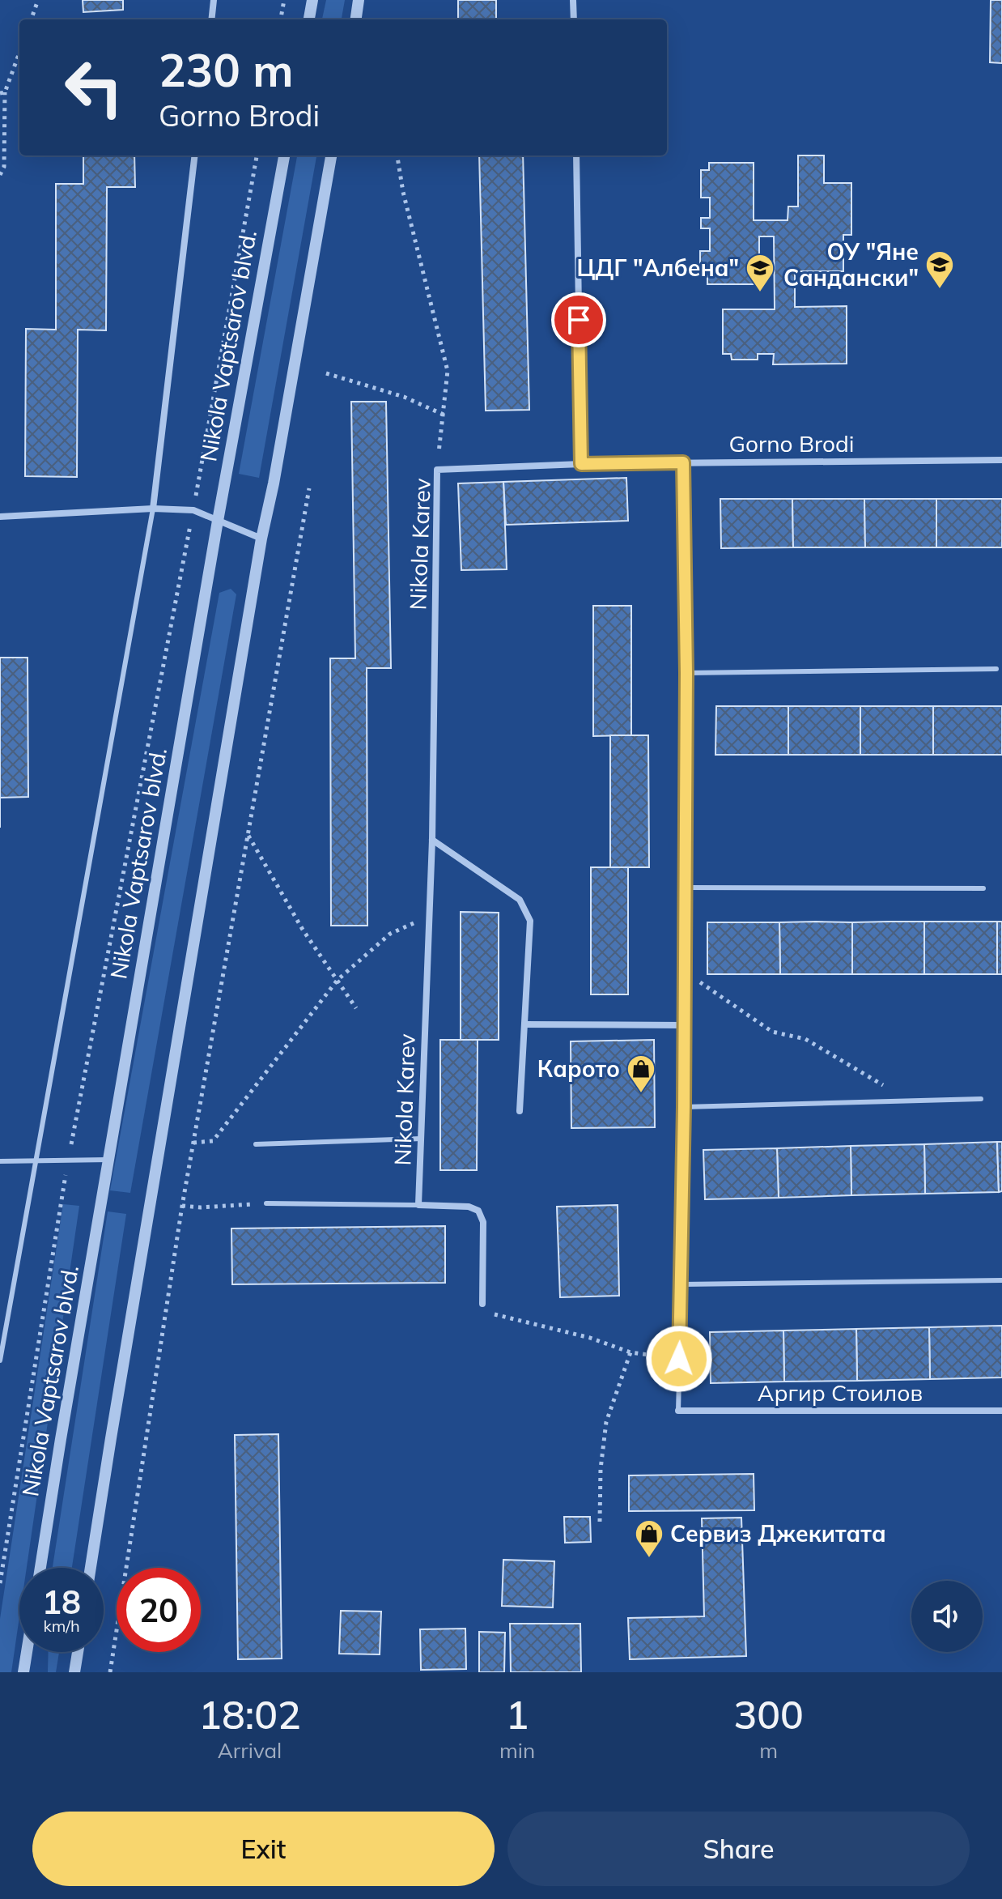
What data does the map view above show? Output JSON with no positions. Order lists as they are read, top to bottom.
{
  "streets": {
    "street": [
      "Nikola Vaptsarov blvd.",
      "Gorno Brodi",
      "Nikola Karev",
      "Аргир Стоилов"
    ]
  },
  "crossings": [
    ["Gorno Brodi", "Nikola Karev"]
  ],
  "places": {
    "school or university": ["ОУ \"Яне Сандански\"", "ЦДГ \"Албена\""],
    "shop": ["Карото", "Сервиз Джекитата"]
  },
  "page": {
    "turn": ["230 m", "Gorno Brodi"],
    "speed": "18 km/h",
    "limit": "20",
    "eta": [
      "18:02",
      "Arrival",
      "1",
      "min",
      "300",
      "m"
    ],
    "buttons": ["Exit", "Share"]
  }
}
